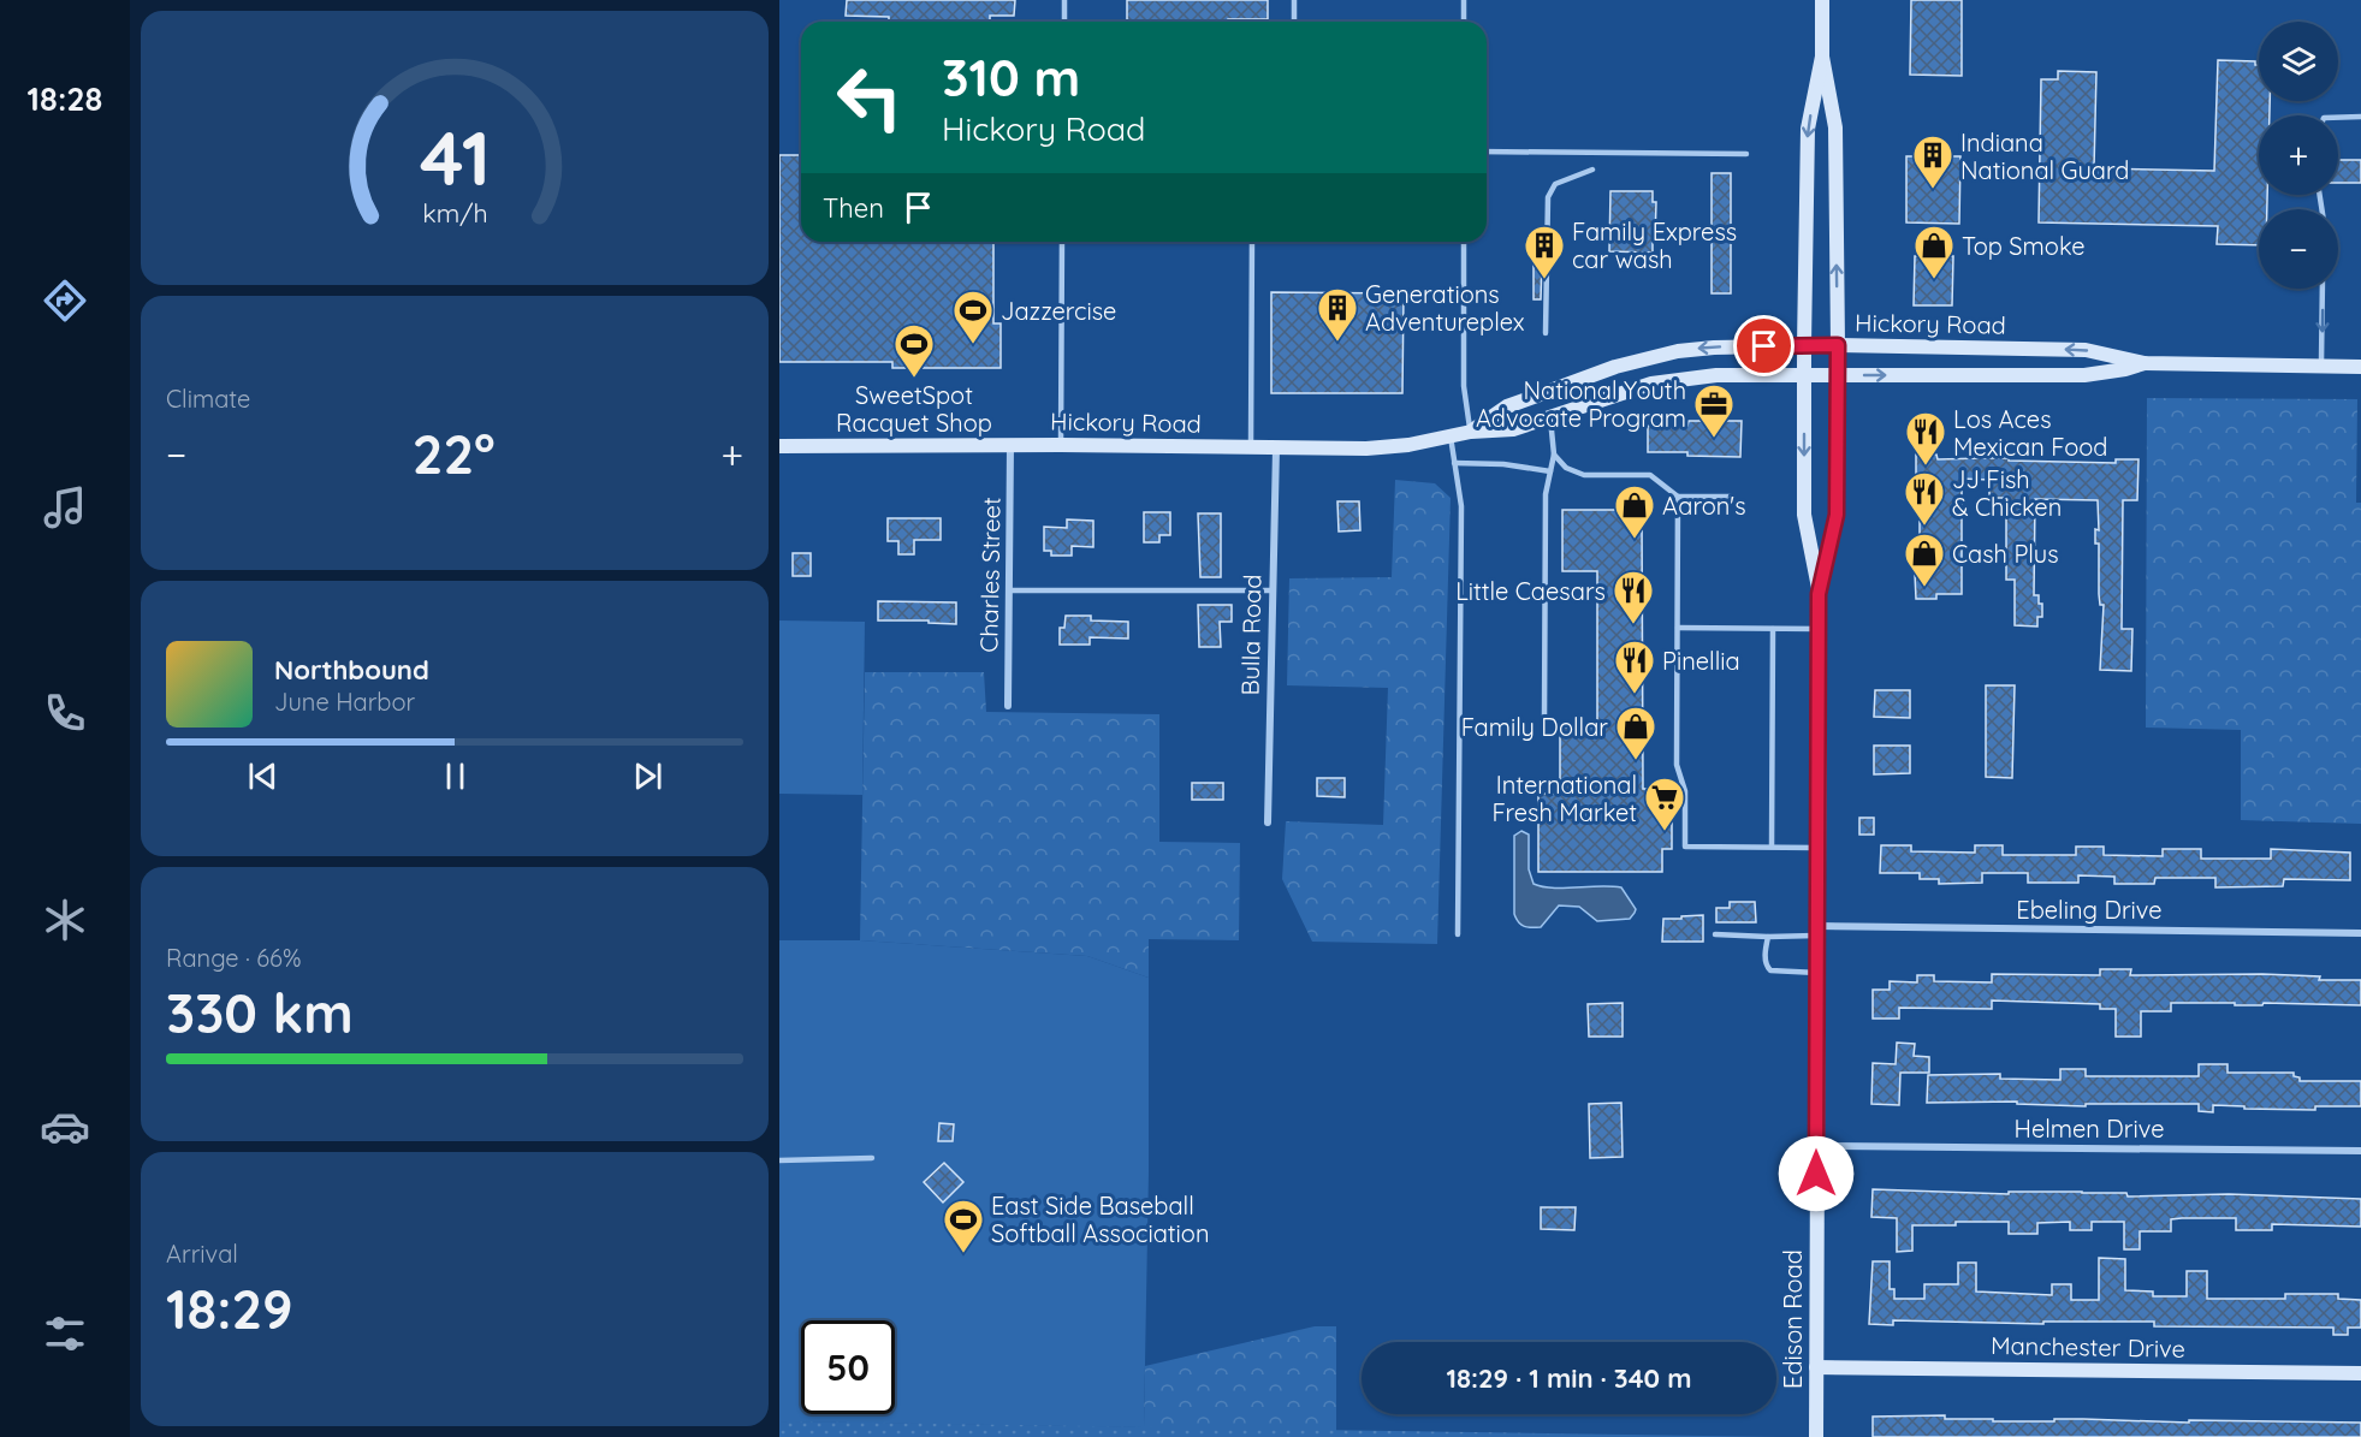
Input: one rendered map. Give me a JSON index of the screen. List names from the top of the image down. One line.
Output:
{"streets":{"street":["Hickory Road","Charles Street","Bulla Road","Ebeling Drive","Helmen Drive","Edison Road","Manchester Drive"]},"crossings":[["Hickory Road","Charles Street"],["Hickory Road","Bulla Road"],["Hickory Road","Edison Road"],["Ebeling Drive","Edison Road"],["Helmen Drive","Edison Road"],["Edison Road","Manchester Drive"]],"places":{"building":["Indiana National Guard","Family Express car wash","Generations Adventureplex"],"shop":["Top Smoke","Aaron's","Cash Plus","Family Dollar"],"sports":["Jazzercise","SweetSpot Racquet Shop","East Side Baseball Softball Association"],"office":["National Youth Advocate Program"],"restaurant":["Los Aces Mexican Food","JJ Fish & Chicken","Little Caesars","Pinellia"],"supermarket":["International Fresh Market"]},"page":{"tabs":"18:28","map_buttons":["+","−"],"turn":["310 m","Hickory Road"],"then":"Then","tile":["Climate",["Range · 66%","330 km"],["Arrival","18:29"]],"heat":["−","22°","+"],"song":["Northbound","June Harbor"],"limit":"50","trip":"18:29 · 1 min · 340 m","gauge":["41","km/h"]}}
